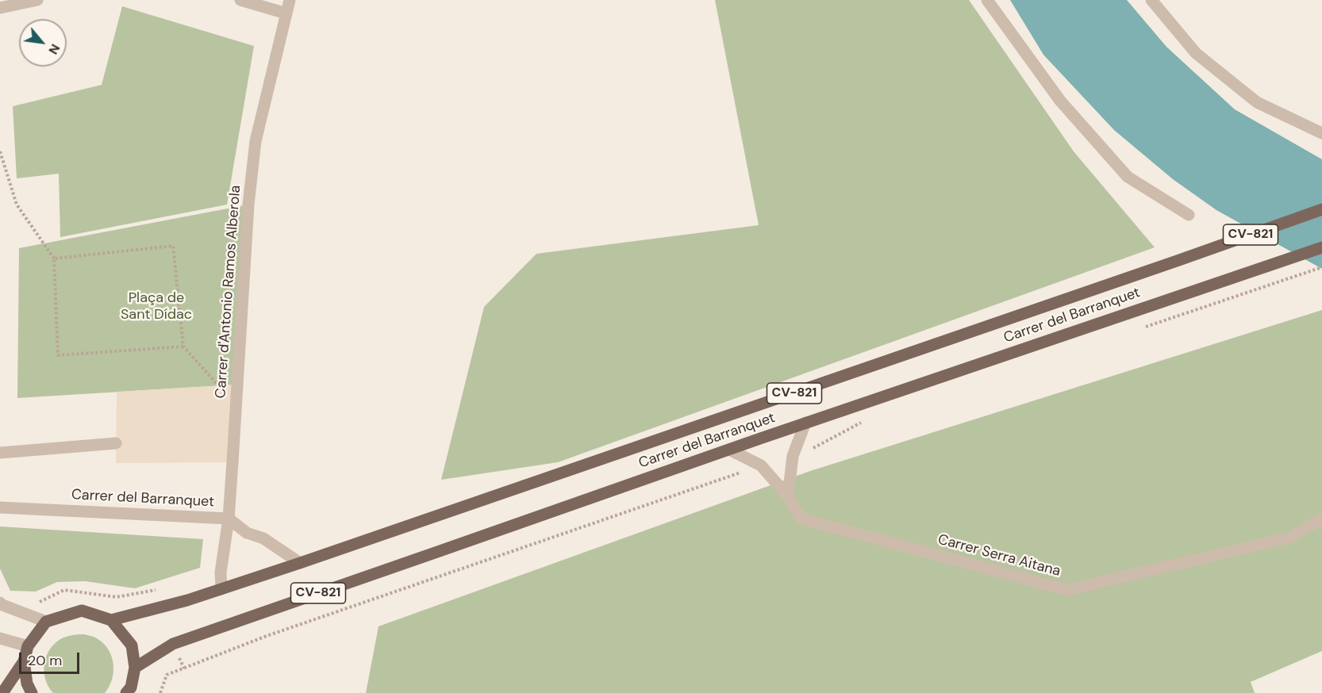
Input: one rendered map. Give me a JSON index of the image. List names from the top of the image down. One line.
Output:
{"streets":{"main road":["CV-821","Carrer del Barranquet"],"street":["Carrer d'Antonio Ramos Alberola","Carrer Serra Aitana"]},"crossings":[["Carrer d'Antonio Ramos Alberola","Carrer del Barranquet"],["Carrer del Barranquet","Carrer Serra Aitana"]],"parks":["Plaça de Sant Dídac"],"scale_bar":"20 m","north":"bottom right"}
